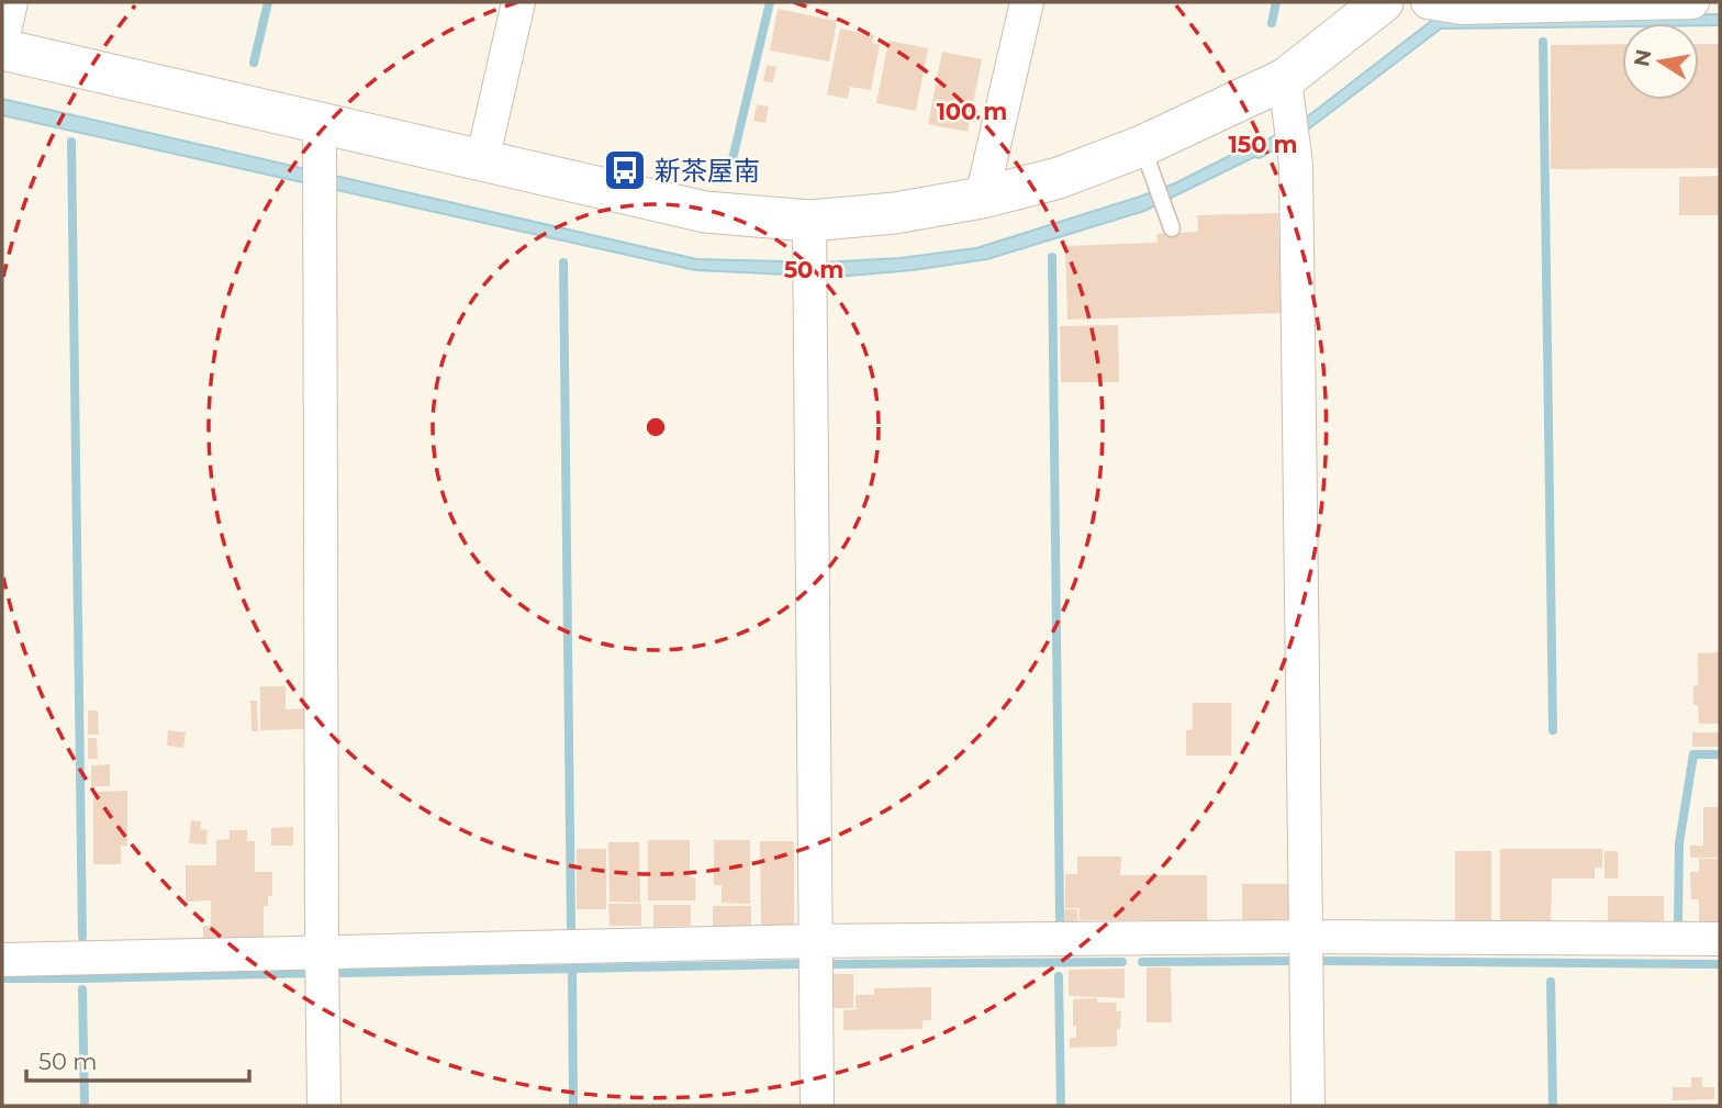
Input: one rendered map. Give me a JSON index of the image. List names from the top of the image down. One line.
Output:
{"places":{"bus stop":["新茶屋南"]},"scale_bar":"50 m","north":"left","rings":["100 m","150 m","50 m"]}
